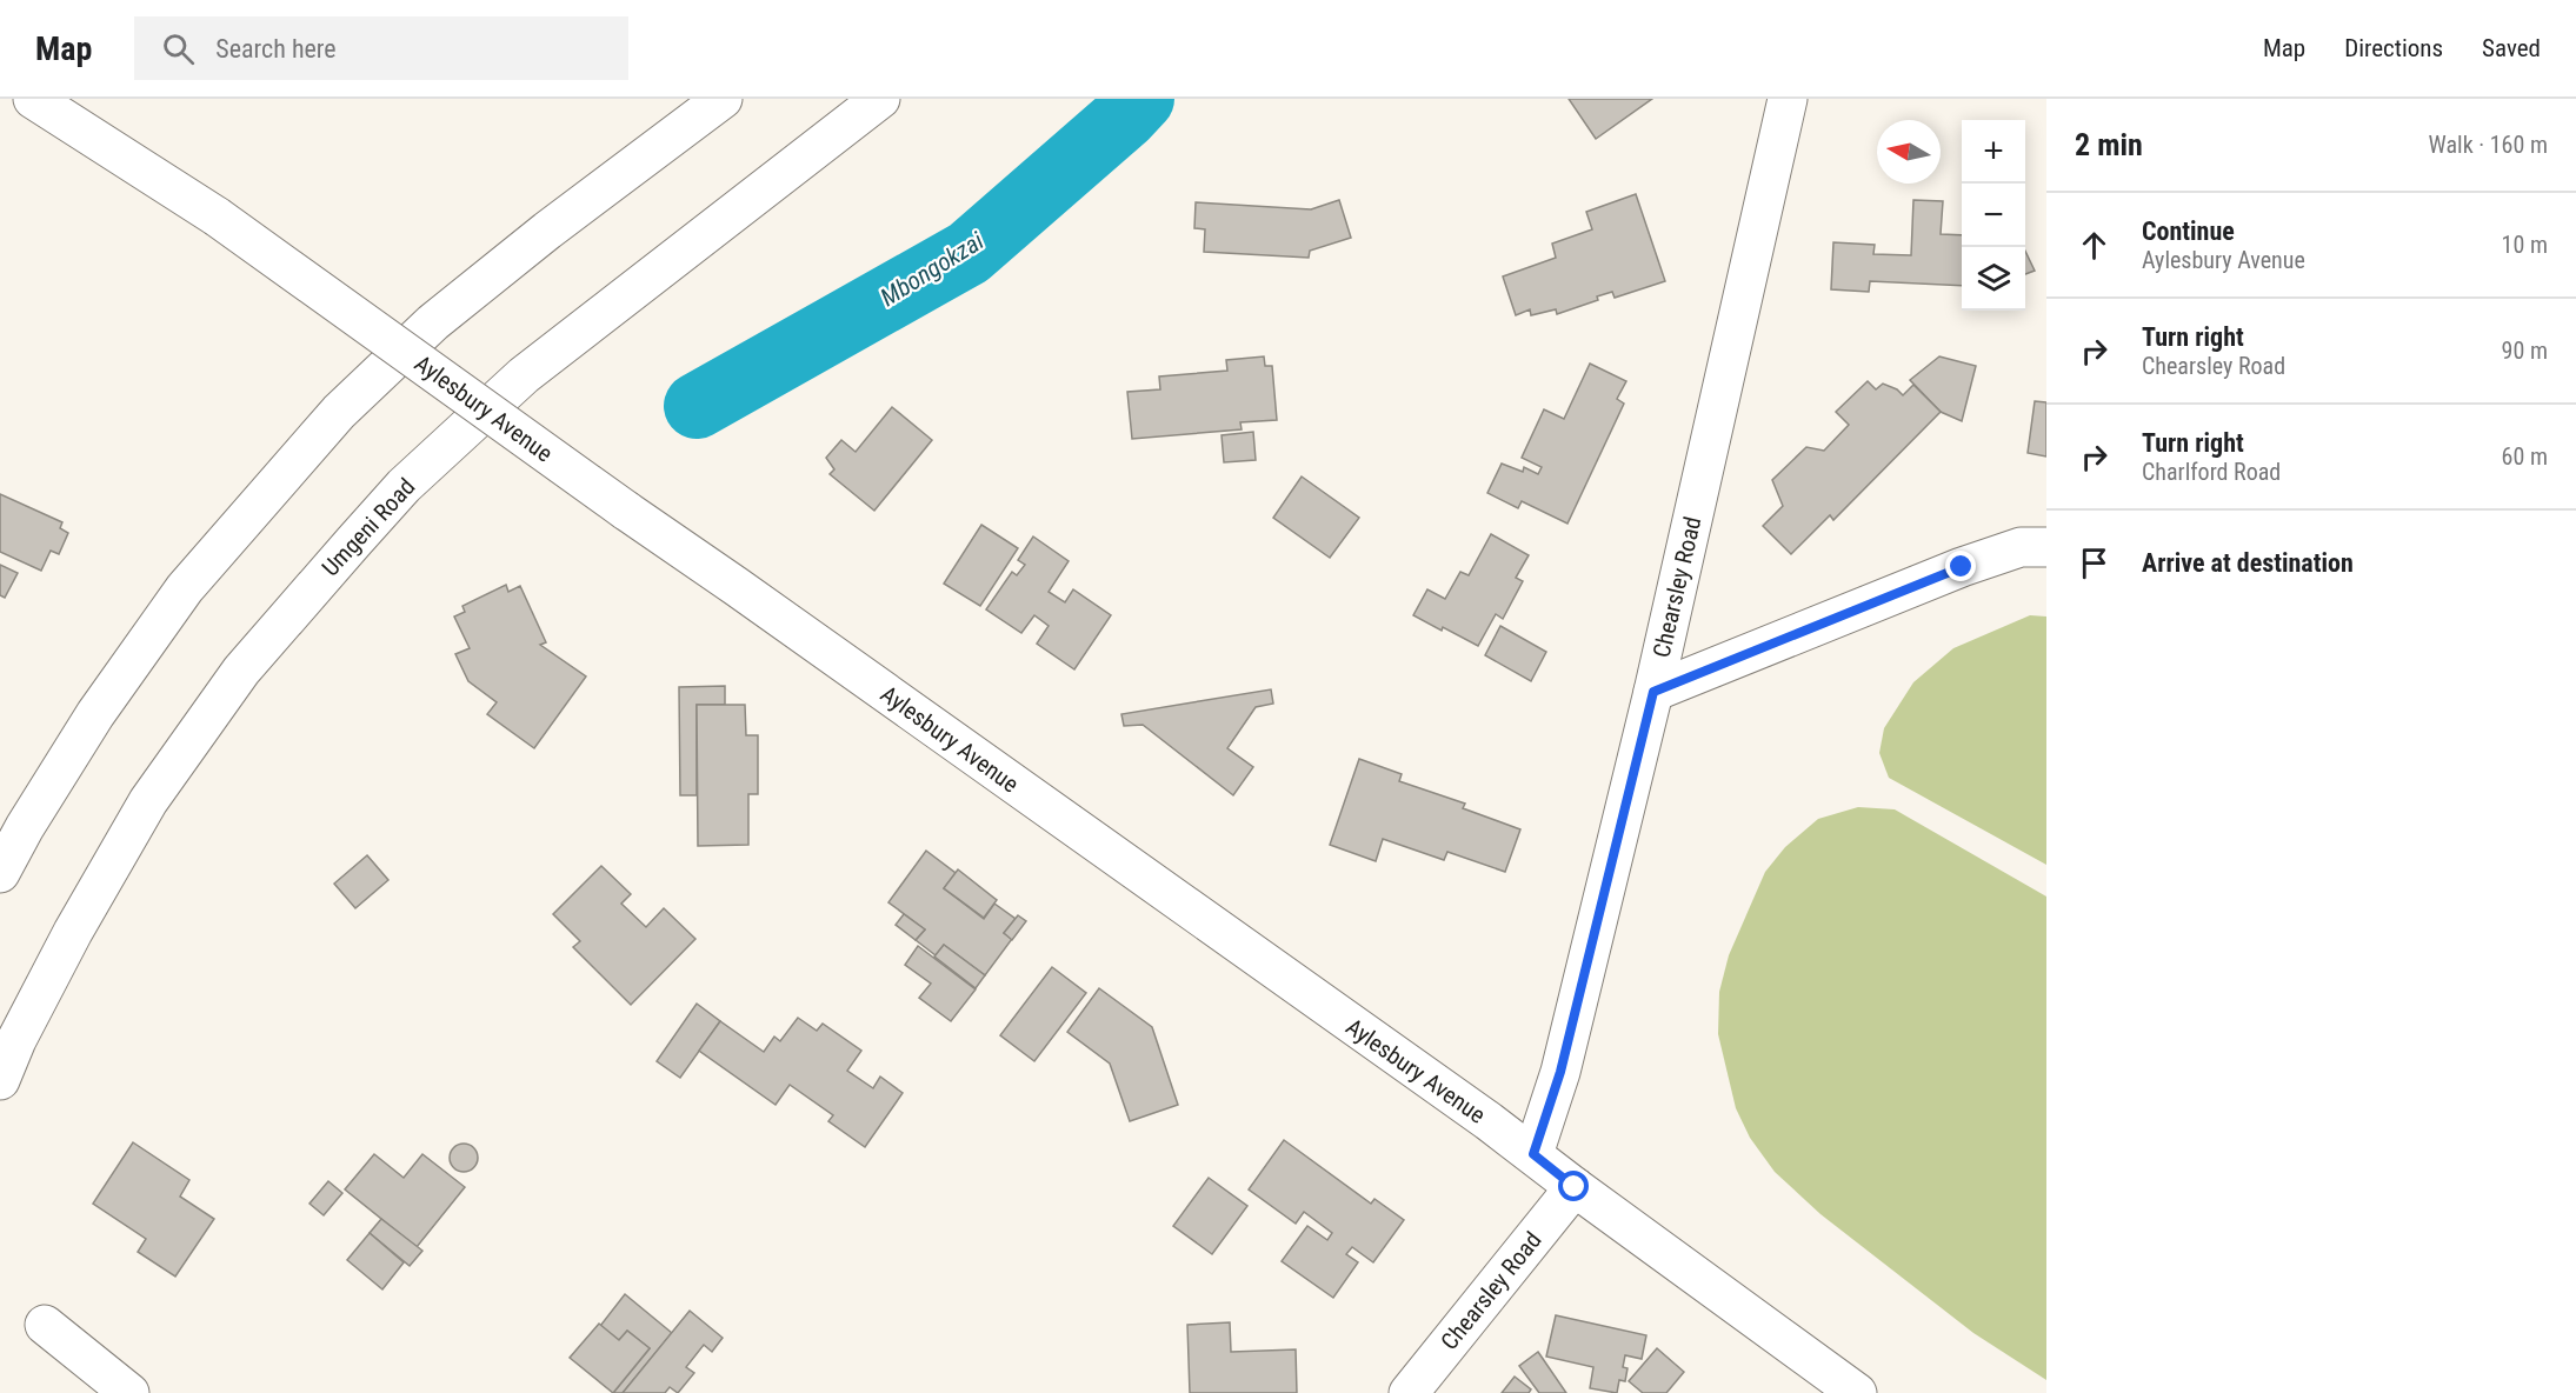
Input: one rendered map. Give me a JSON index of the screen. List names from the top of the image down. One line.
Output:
{"streets":{"main road":["Aylesbury Avenue","Umgeni Road","Chearsley Road"]},"crossings":[["Aylesbury Avenue","Chearsley Road"]],"water":["Mbongokzai"],"north":"left","page":{"header":"Map","search":"Search here","nav":["Map","Directions","Saved"],"heading":["2 min","Walk · 160 m"],"map_buttons":["+","−"],"list":[["Continue","Aylesbury Avenue","10 m"],["Turn right","Chearsley Road","90 m"],["Turn right","Charlford Road","60 m"],"Arrive at destination"]}}
